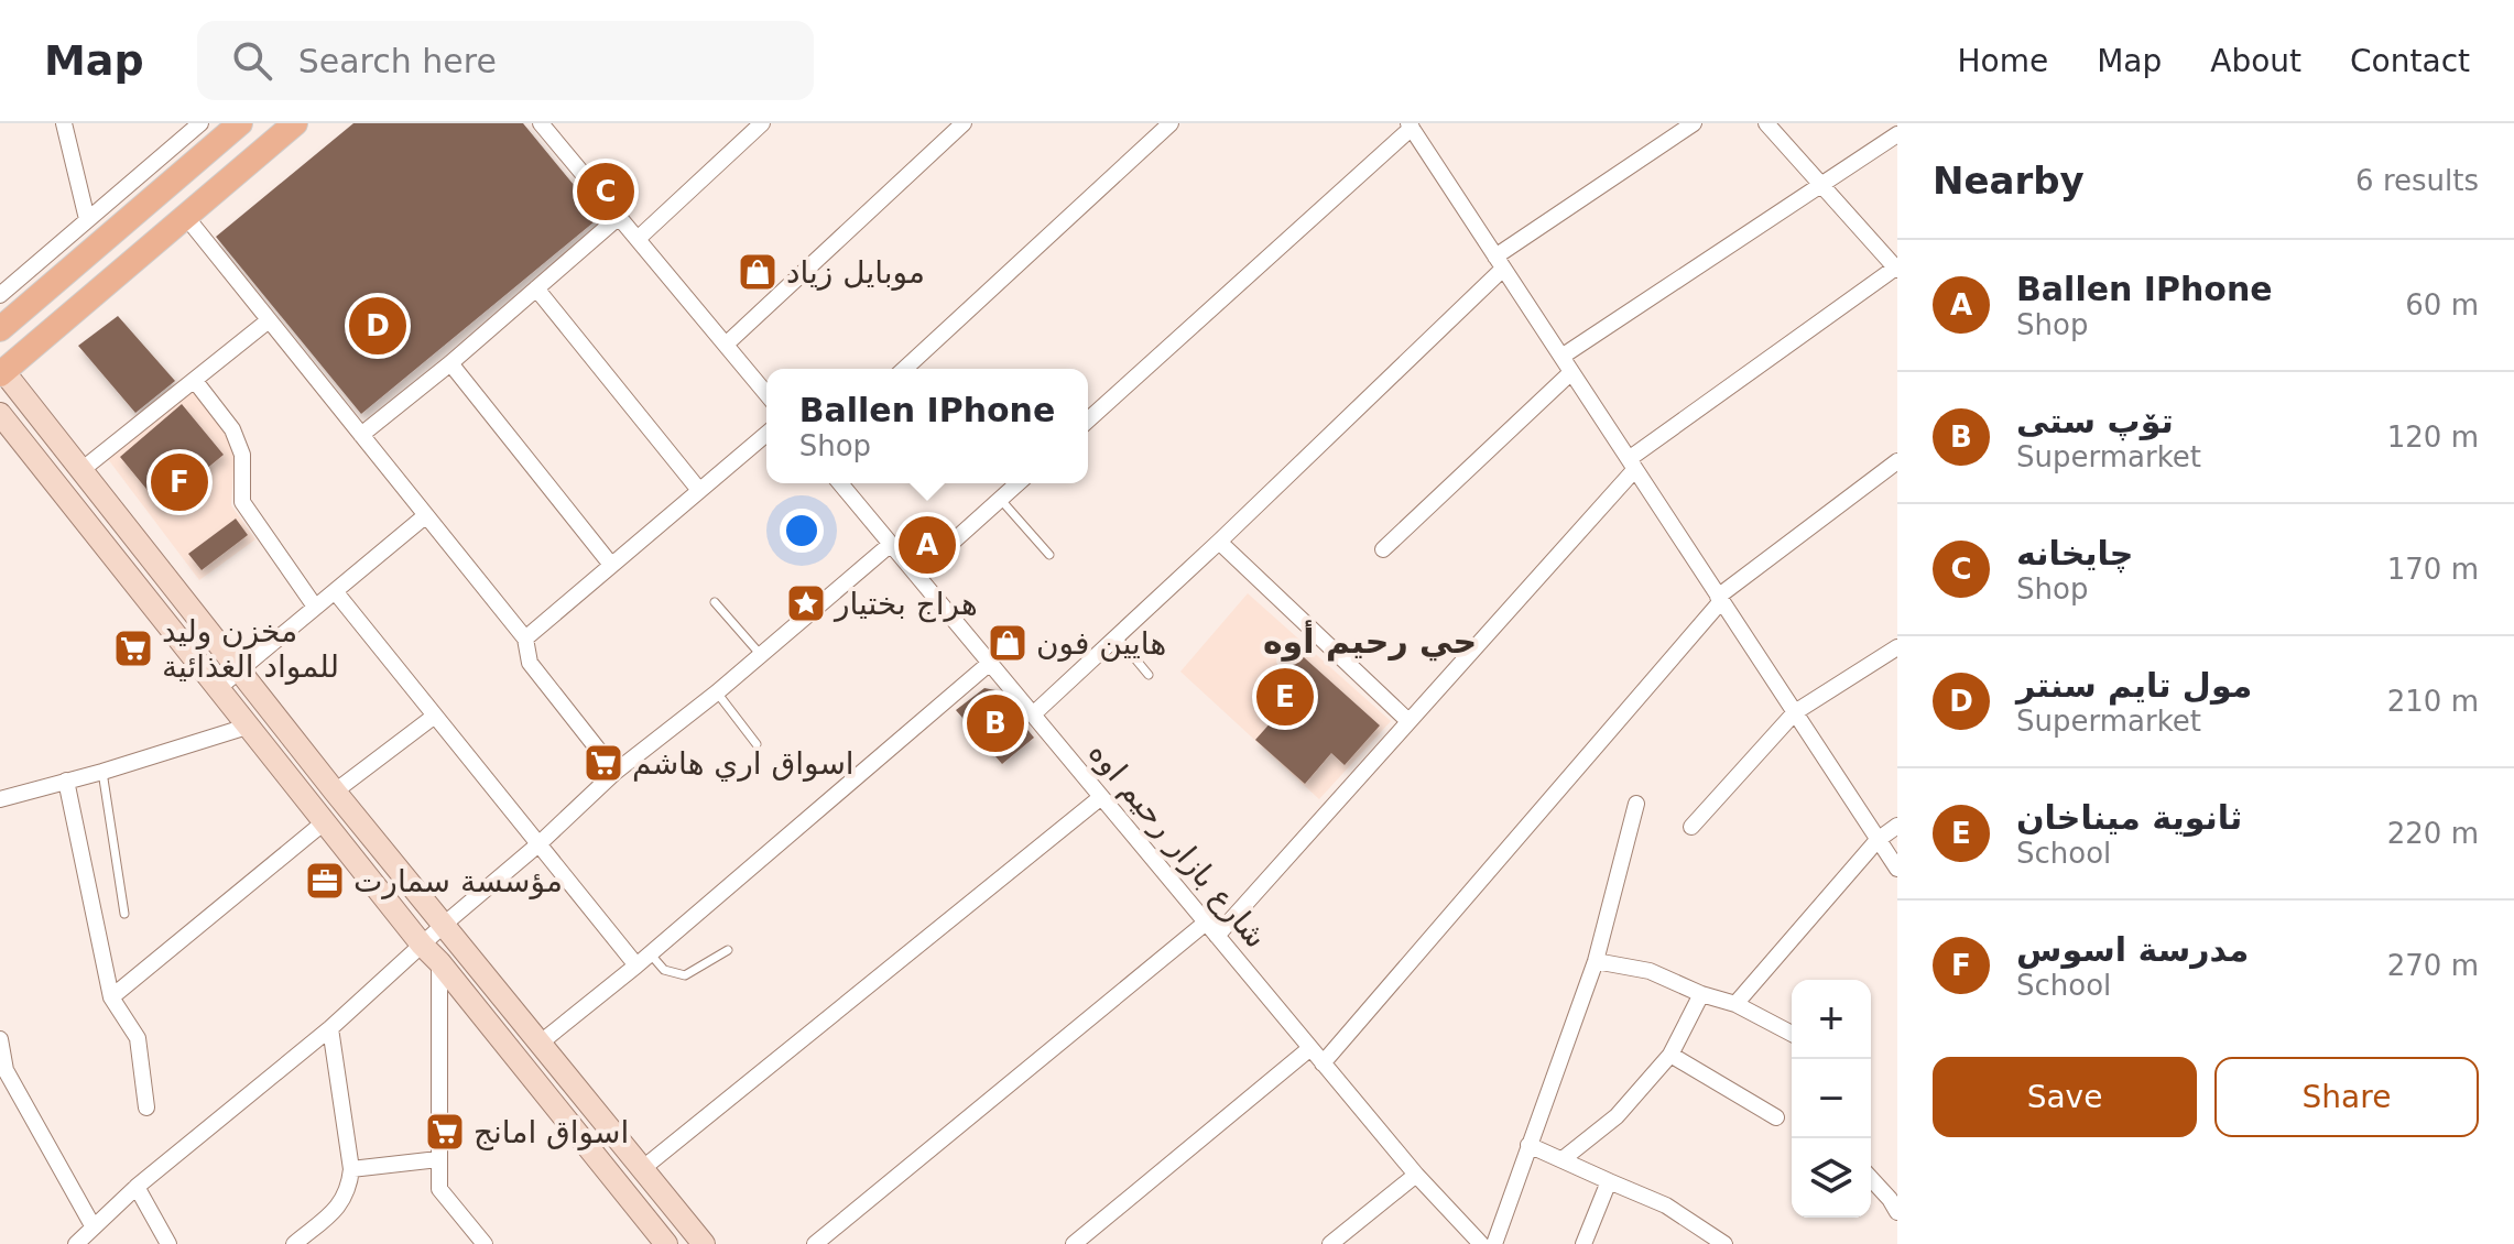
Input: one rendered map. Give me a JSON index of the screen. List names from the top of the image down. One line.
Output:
{"streets":{"street":["شارع بازار رحيم اوه"]},"districts":["حي رحيم أوه"],"places":{"shop":["موبايل زياد","هايين فون"],"place":["هراج بختيار"],"supermarket":["مخزن وليد للمواد الغذائية","اسواق اري هاشم","اسواق امانج"],"office":["مؤسسة سمارت"]},"page":{"header":"Map","search":"Search here","nav":["Home","Map","About","Contact"],"heading":["Nearby","6 results"],"pins":["C","D","F","A","E","B"],"list":[{"mark":"A","name":"Ballen IPhone","note":"Shop","value":"60 m"},{"mark":"B","name":"تۆپ ستی","note":"Supermarket","value":"120 m"},{"mark":"C","name":"چایخانە","note":"Shop","value":"170 m"},{"mark":"D","name":"مول تايم سنتر","note":"Supermarket","value":"210 m"},{"mark":"E","name":"ثانوية ميناخان","note":"School","value":"220 m"},{"mark":"F","name":"مدرسة اسوس","note":"School","value":"270 m"}],"popup":["Ballen IPhone","Shop"],"map_buttons":["+","−"],"buttons":["Save","Share"]}}
